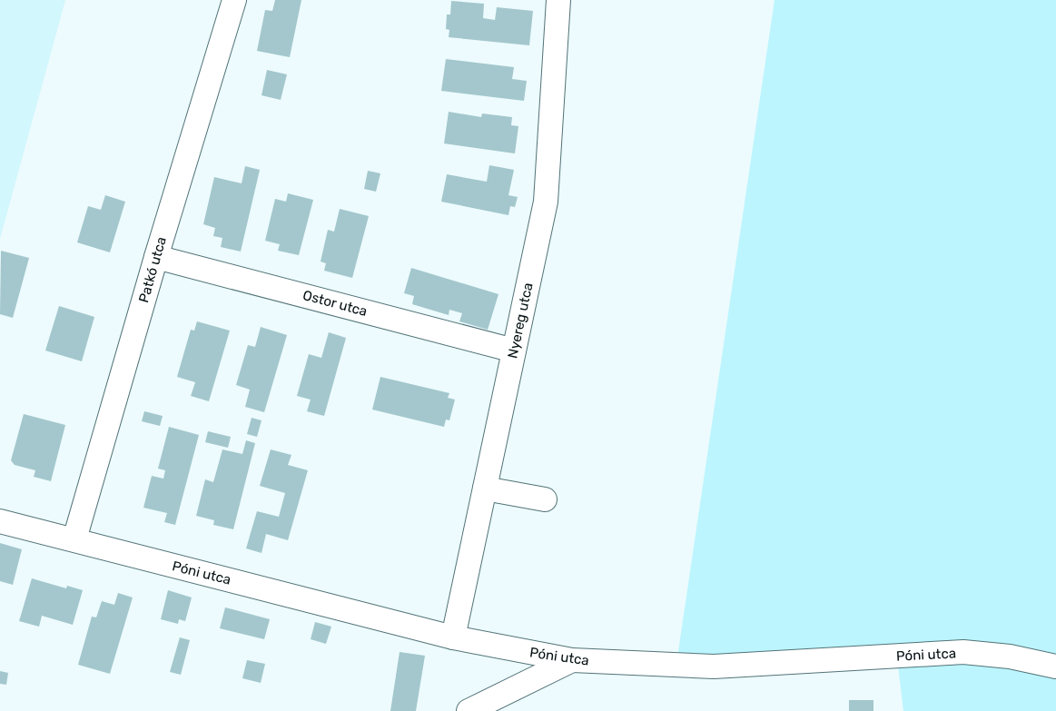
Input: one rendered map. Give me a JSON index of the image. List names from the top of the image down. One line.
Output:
{"streets":{"street":["Patkó utca","Ostor utca","Nyereg utca","Póni utca"]},"crossings":[["Patkó utca","Ostor utca"],["Patkó utca","Póni utca"],["Ostor utca","Nyereg utca"],["Nyereg utca","Póni utca"]]}
